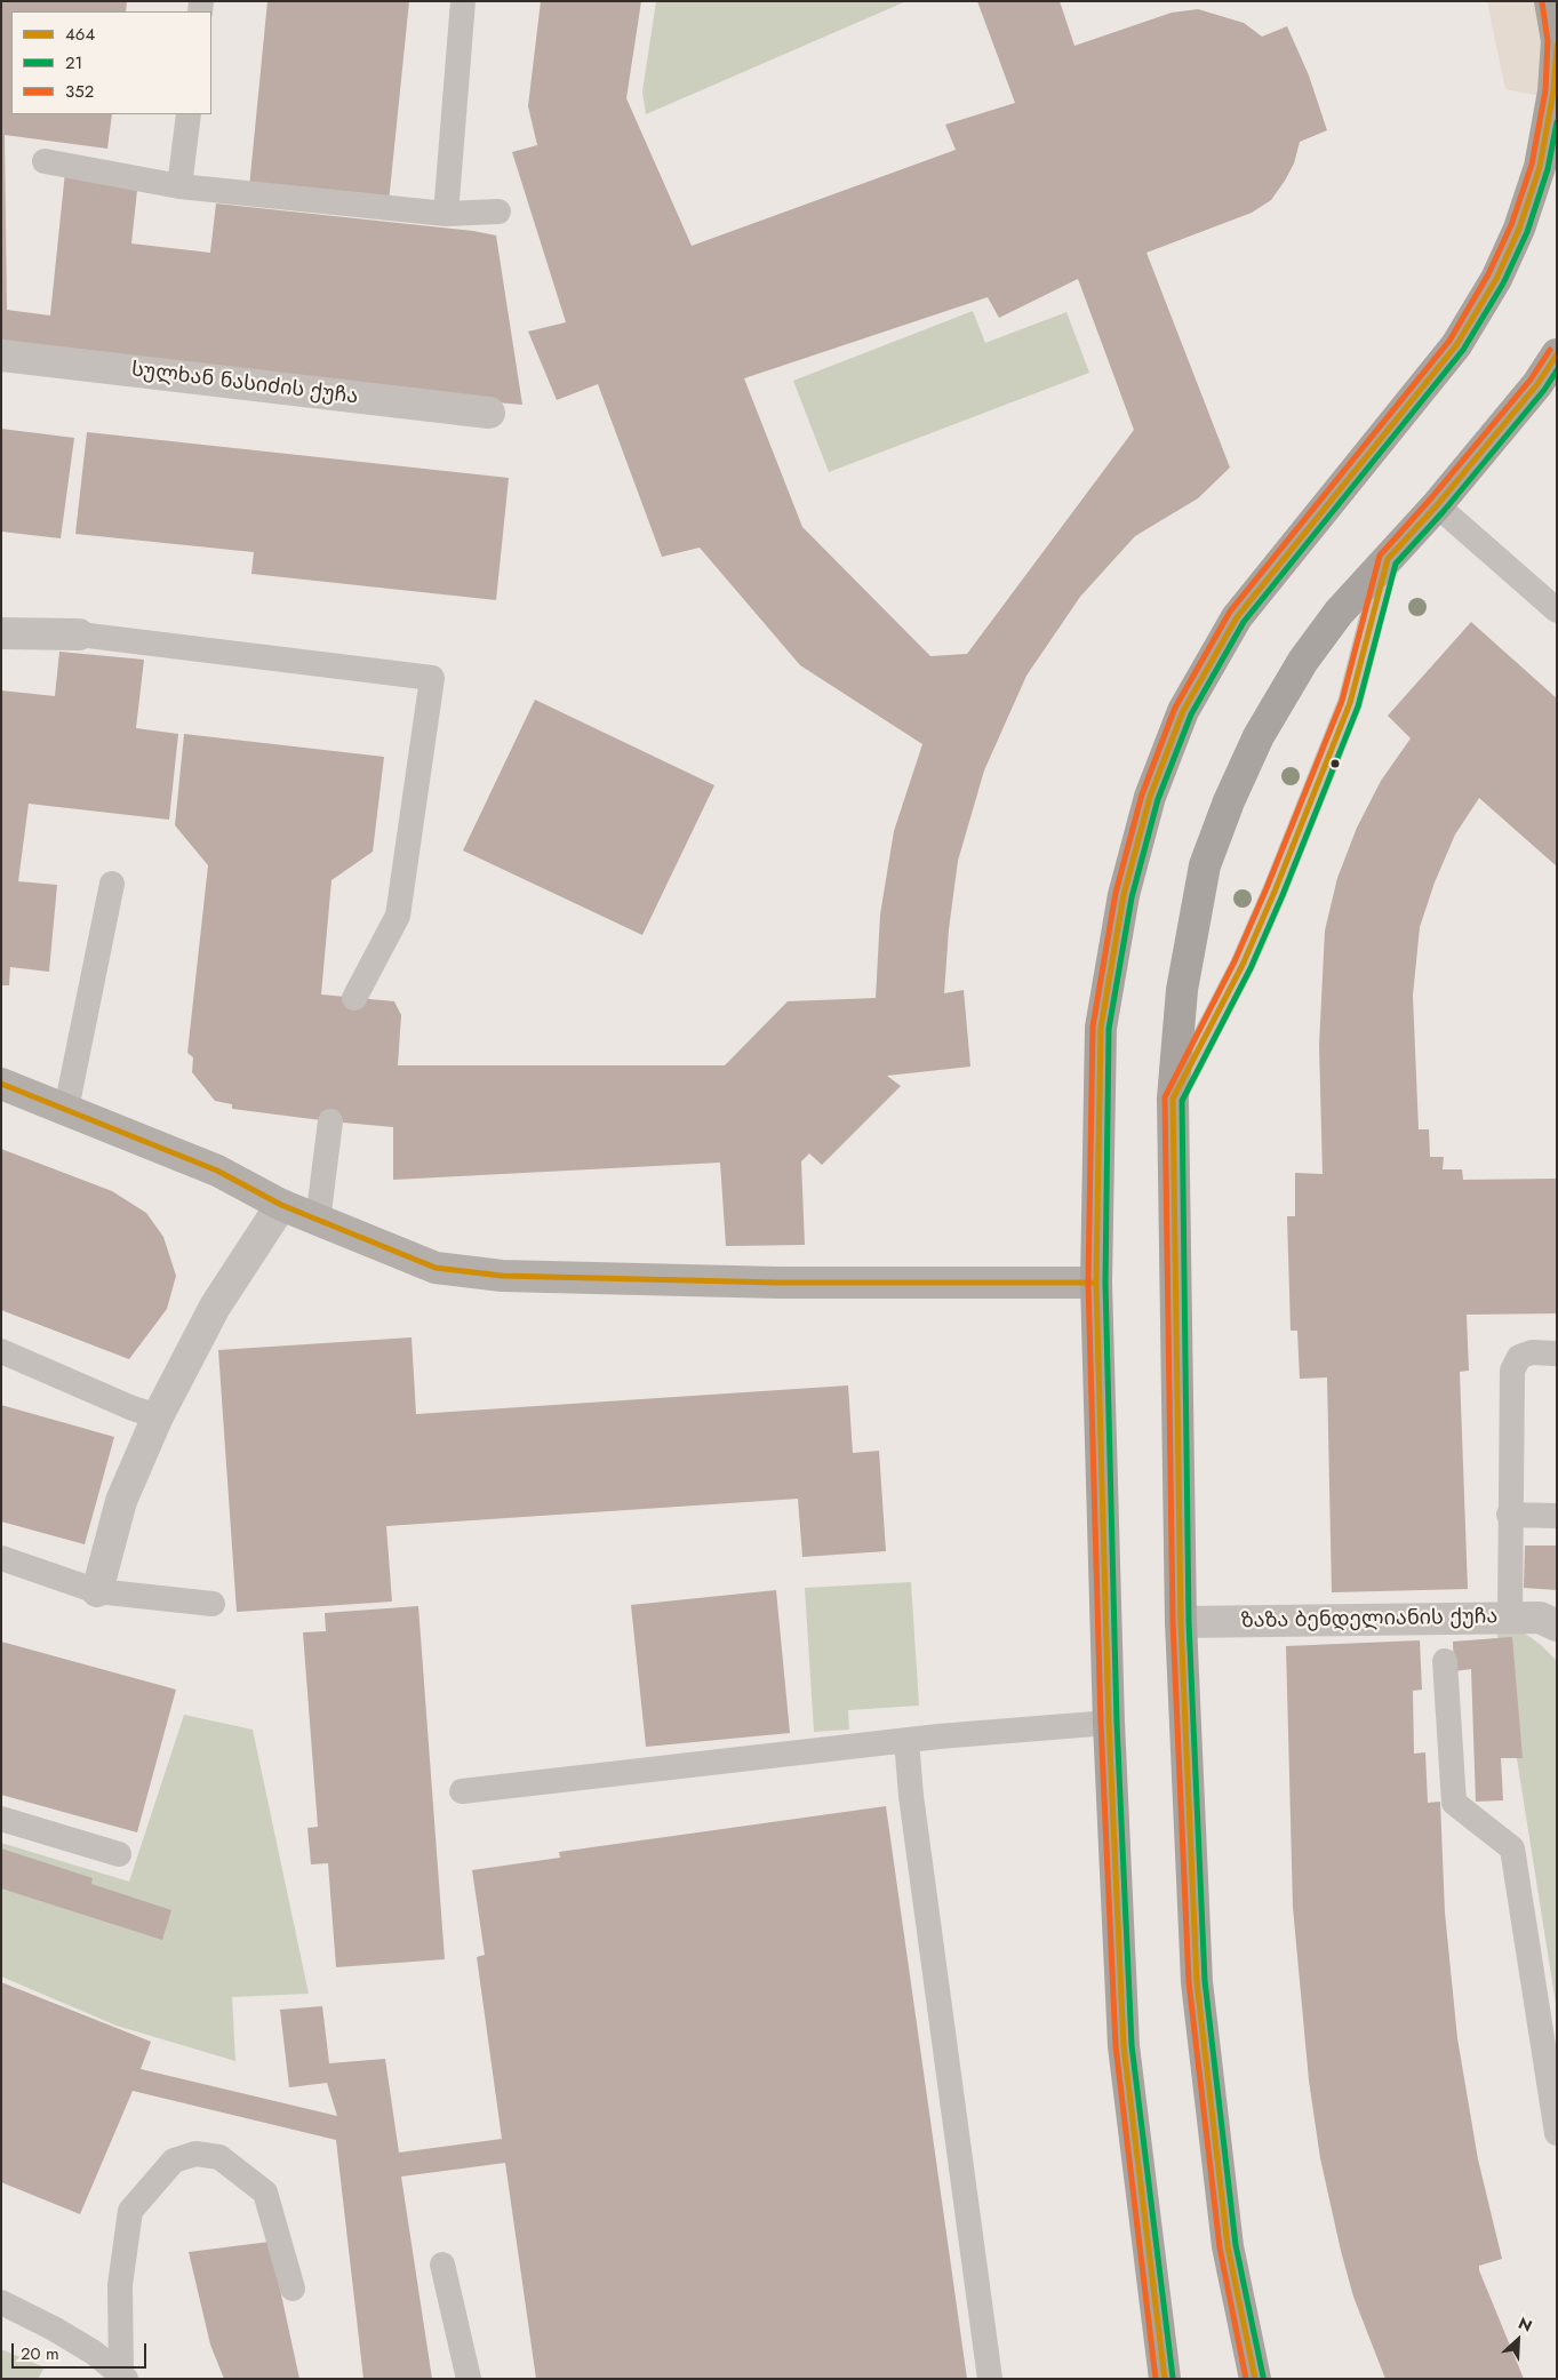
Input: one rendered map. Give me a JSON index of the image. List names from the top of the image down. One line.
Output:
{"streets":{"street":["სულხან ნასიძის ქუჩა","ზაზა ბენდელიანის ქუჩა"]},"lines":["transit line 352","transit line 464","transit line 21"],"legend":["464","21","352"],"scale_bar":"20 m","north":"top right"}
